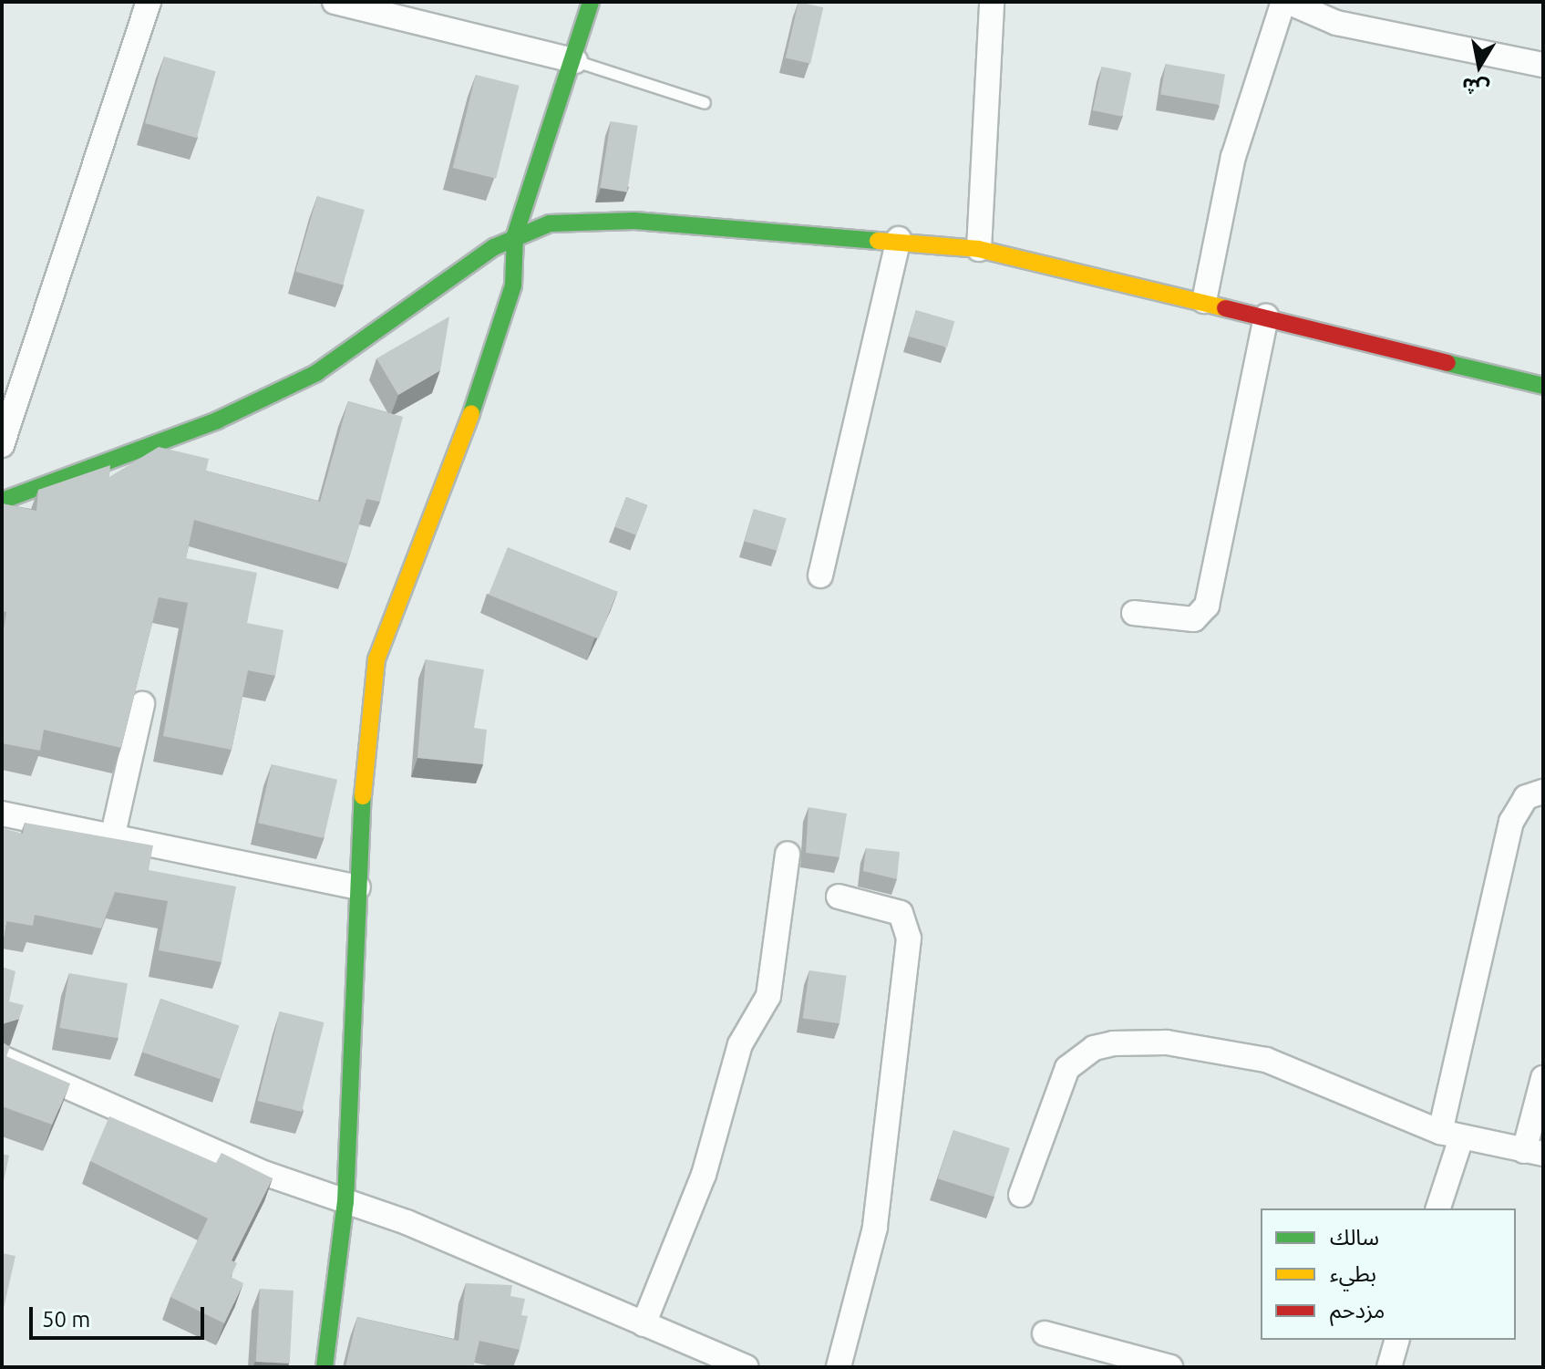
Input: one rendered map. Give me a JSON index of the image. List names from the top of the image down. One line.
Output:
{"legend":["سالك","بطيء","مزدحم"],"scale_bar":"50 m","north":"bottom"}
